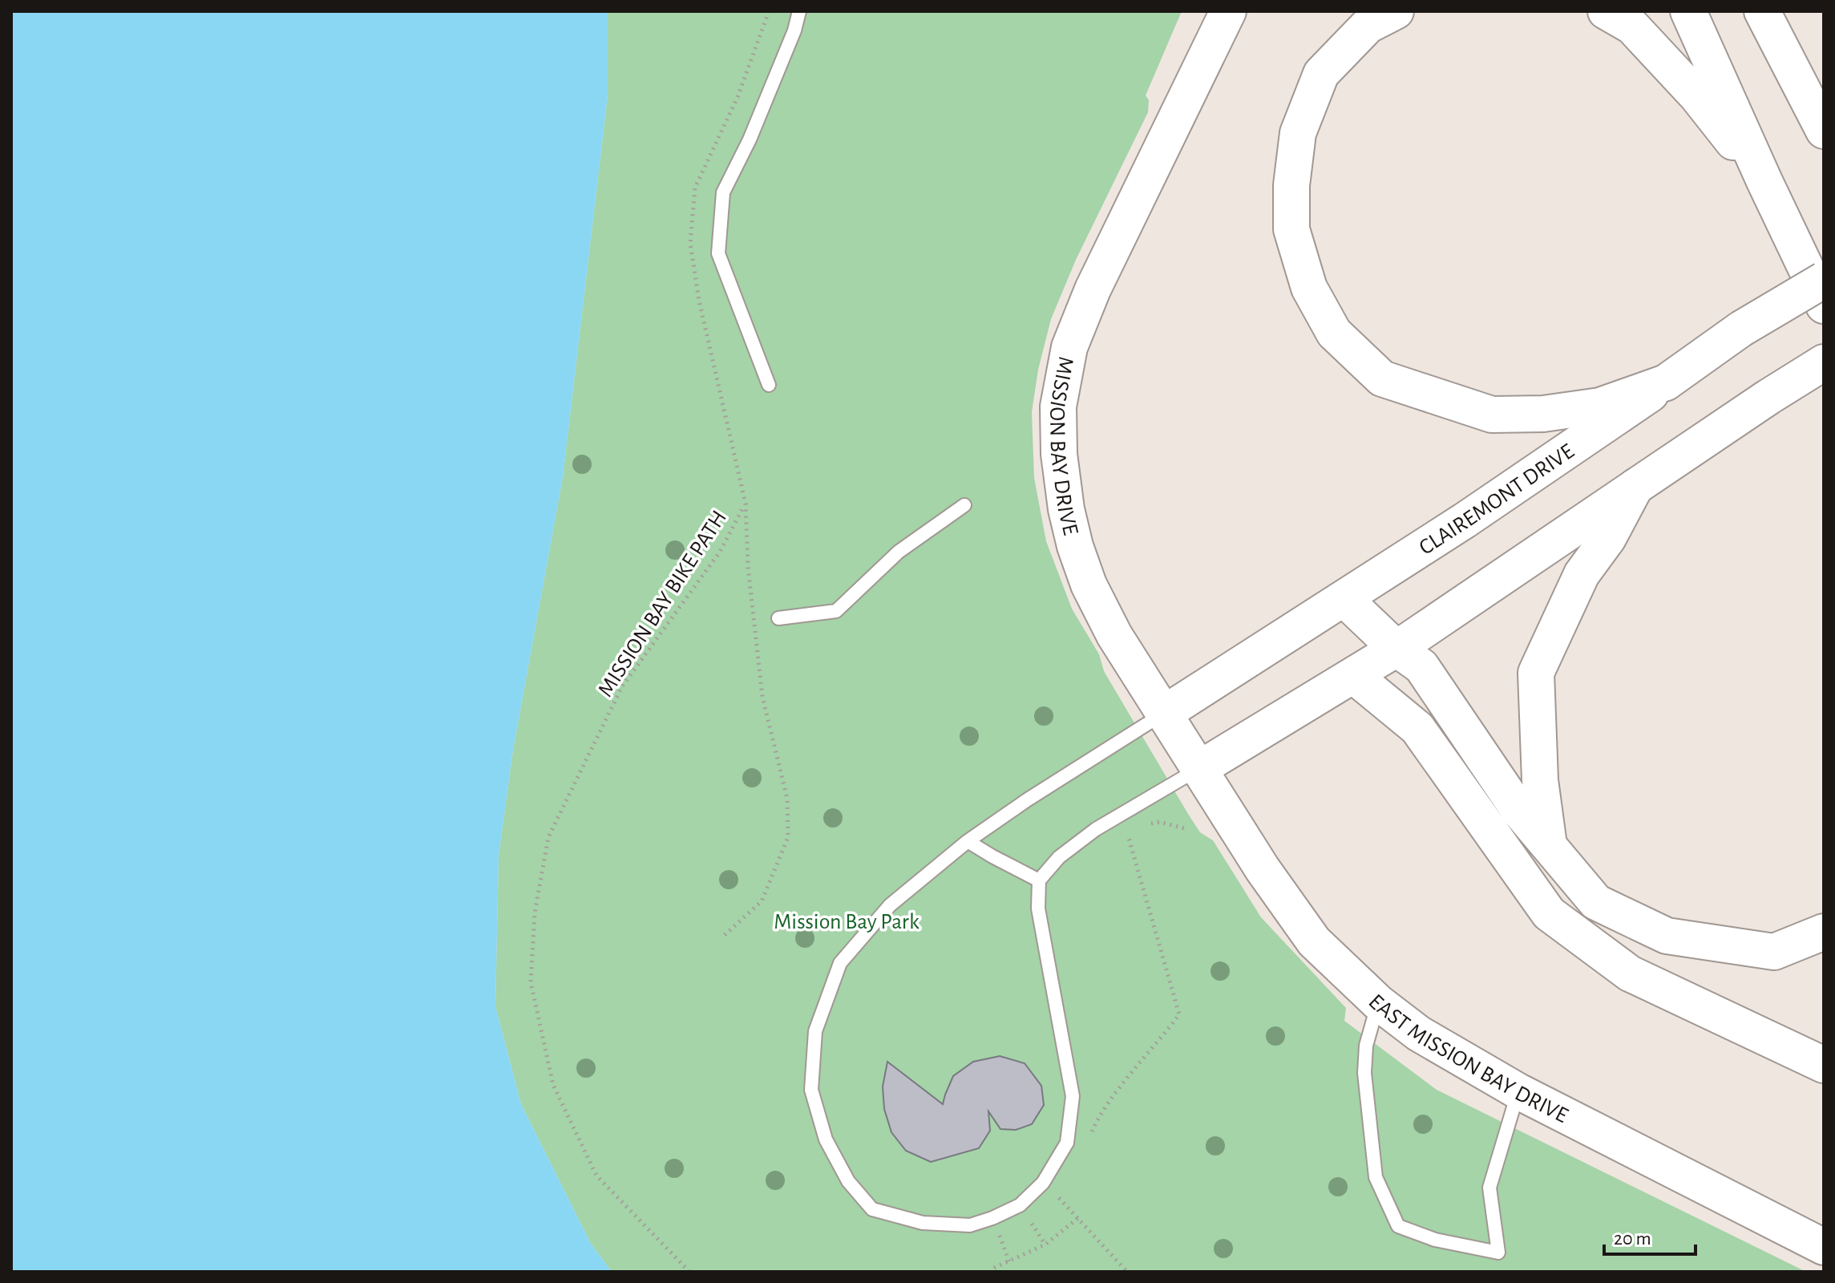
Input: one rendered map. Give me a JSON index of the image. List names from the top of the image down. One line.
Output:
{"streets":{"main road":["MISSION BAY DRIVE","CLAIREMONT DRIVE","EAST MISSION BAY DRIVE"],"path":["MISSION BAY BIKE PATH"]},"crossings":[["MISSION BAY DRIVE","CLAIREMONT DRIVE"],["MISSION BAY DRIVE","EAST MISSION BAY DRIVE"]],"parks":["Mission Bay Park"],"scale_bar":"20 m"}
